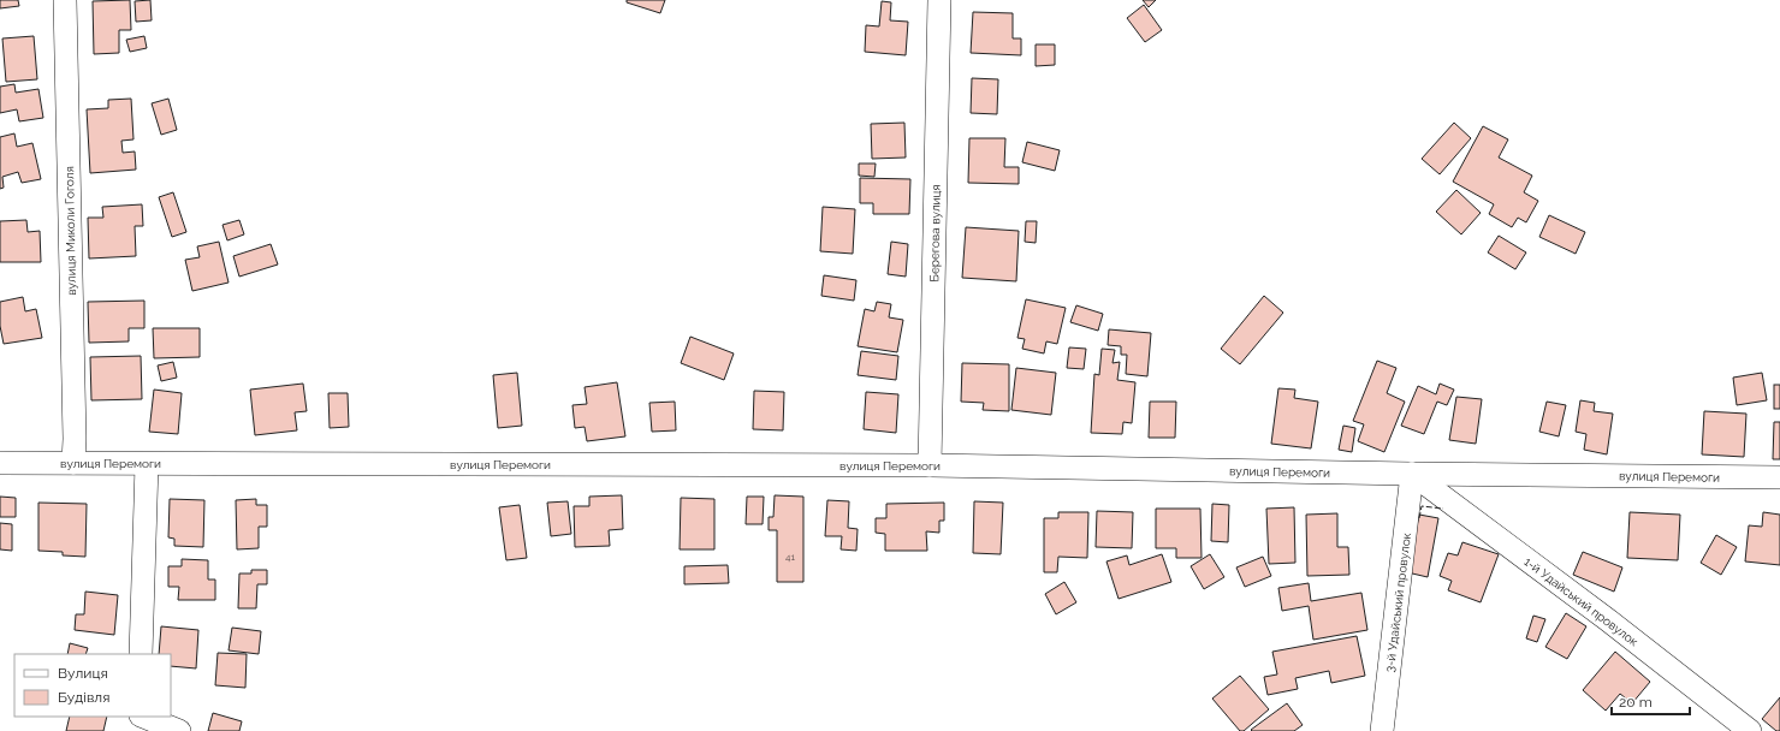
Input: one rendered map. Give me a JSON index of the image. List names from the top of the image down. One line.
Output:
{"streets":{"street":["вулиця Миколи Гоголя","Берегова вулиця","вулиця Перемоги","1-й Удайський провулок","3-й Удайський провулок"]},"crossings":[["вулиця Миколи Гоголя","вулиця Перемоги"],["Берегова вулиця","вулиця Перемоги"],["вулиця Перемоги","1-й Удайський провулок"],["вулиця Перемоги","3-й Удайський провулок"],["1-й Удайський провулок","3-й Удайський провулок"]],"house_numbers":["41"],"legend":["Вулиця","Будівля"],"scale_bar":"20 m"}
